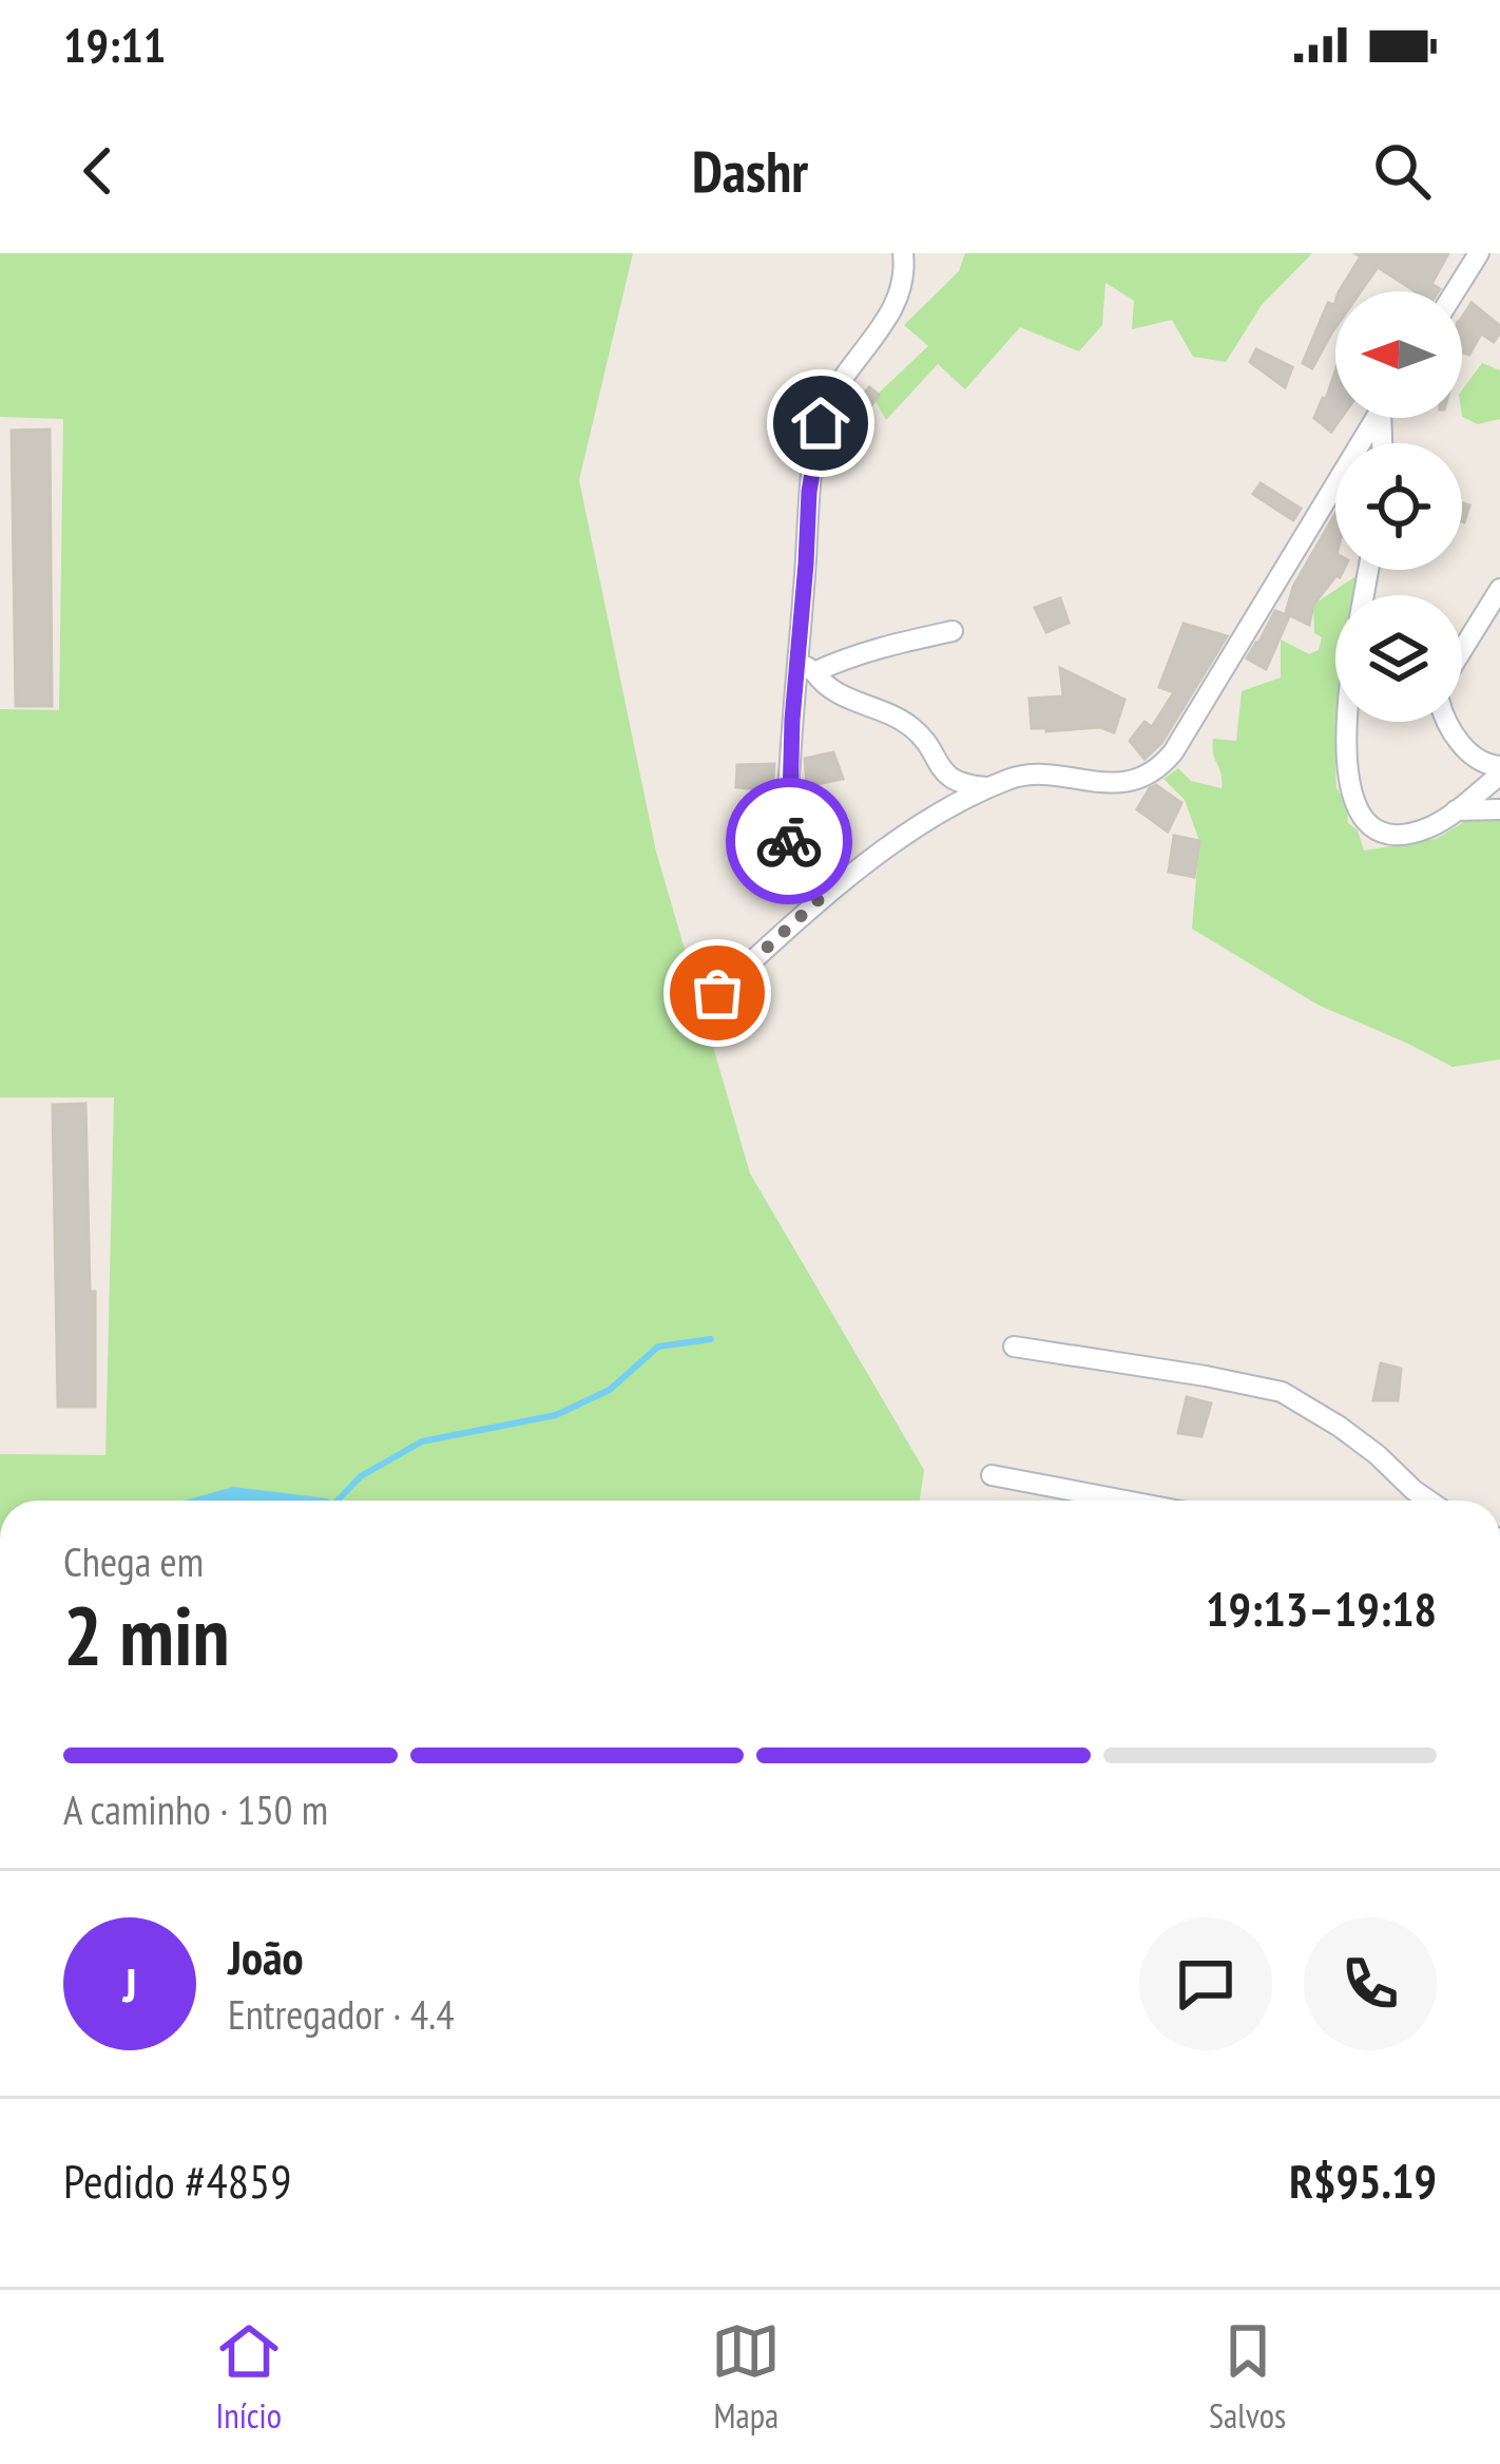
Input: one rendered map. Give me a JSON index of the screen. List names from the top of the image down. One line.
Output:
{"north":"left","page":{"status":"19:11","header":"Dashr","heading":["2 min","Chega em","19:13–19:18"],"panel":["João","Entregador · 4.4","Pedido #4859","R$95.19"],"bar":"A caminho · 150 m","round":"J","tabs":["Início","Mapa","Salvos"]}}
